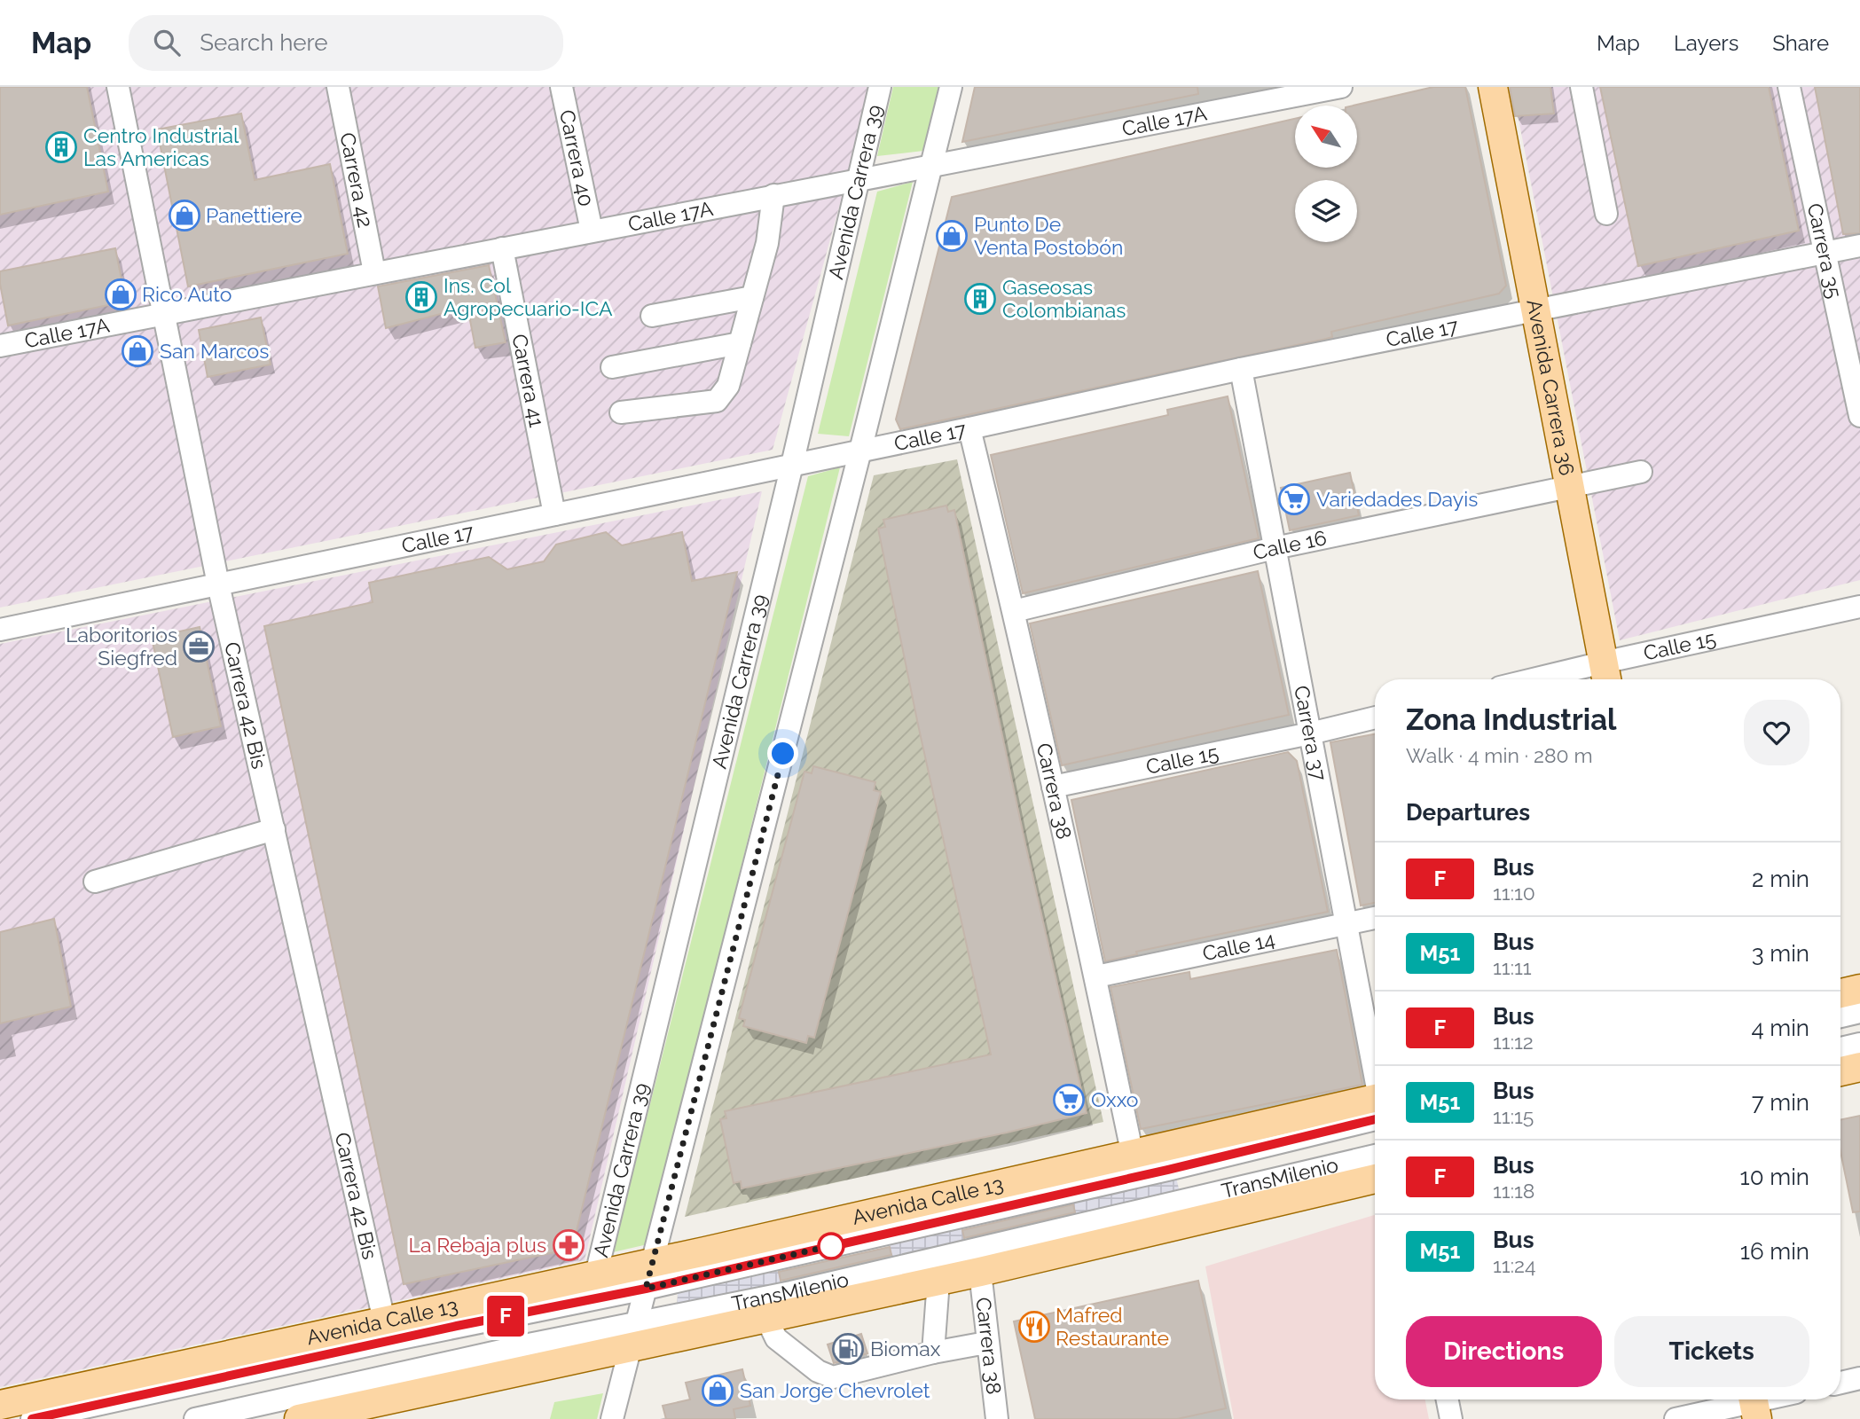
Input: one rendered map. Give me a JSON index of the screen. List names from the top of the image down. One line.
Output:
{"streets":{"main road":["Avenida Carrera 36","Avenida Calle 13"],"street":["Calle 17A","Carrera 40","Carrera 42","Avenida Carrera 39","Carrera 35","Calle 17","Carrera 41","Calle 16","Calle 15","Carrera 42 Bis","Carrera 37","Carrera 38","Calle 14","TransMilenio"]},"crossings":[["Calle 17A","Carrera 40"],["Calle 17A","Carrera 42"],["Calle 17A","Avenida Carrera 39"],["Calle 17A","Carrera 41"],["Calle 17A","Carrera 42 Bis"],["Avenida Carrera 39","Calle 17"],["Avenida Carrera 39","Avenida Calle 13"],["Carrera 35","Calle 17"],["Calle 17","Carrera 41"],["Calle 17","Avenida Carrera 36"],["Calle 17","Carrera 42 Bis"],["Calle 17","Carrera 37"],["Calle 17","Carrera 38"],["Avenida Carrera 36","Calle 16"],["Avenida Carrera 36","Calle 15"],["Calle 16","Carrera 37"],["Calle 16","Carrera 38"],["Calle 15","Carrera 37"],["Calle 15","Carrera 38"],["Carrera 42 Bis","Avenida Calle 13"],["Carrera 37","Calle 14"],["Carrera 38","Calle 14"],["Carrera 38","Avenida Calle 13"],["TransMilenio","Avenida Calle 13"]],"places":{"building":["Centro Industrial Las Americas","Ins. Col Agropecuario-ICA","Gaseosas Colombianas"],"shop":["Panettiere","Punto De Venta Postobón","Rico Auto","San Marcos","San Jorge Chevrolet"],"supermarket":["Variedades Dayis","Oxxo"],"office":["Laboritorios Siegfred"],"pharmacy":["La Rebaja plus"],"restaurant":["Mafred Restaurante"],"fuel station":["Biomax"]},"lines":["bus line F"],"north":"top left","page":{"header":"Map","search":"Search here","nav":["Map","Layers","Share"],"on_map":"F","heading":[["Zona Industrial","Walk · 4 min · 280 m"],"Departures"],"list":[{"mark":"F","name":"Bus","note":"11:10","value":"2 min"},{"mark":"M51","name":"Bus","note":"11:11","value":"3 min"},{"mark":"F","name":"Bus","note":"11:12","value":"4 min"},{"mark":"M51","name":"Bus","note":"11:15","value":"7 min"},{"mark":"F","name":"Bus","note":"11:18","value":"10 min"},{"mark":"M51","name":"Bus","note":"11:24","value":"16 min"}],"buttons":["Directions","Tickets"]}}
